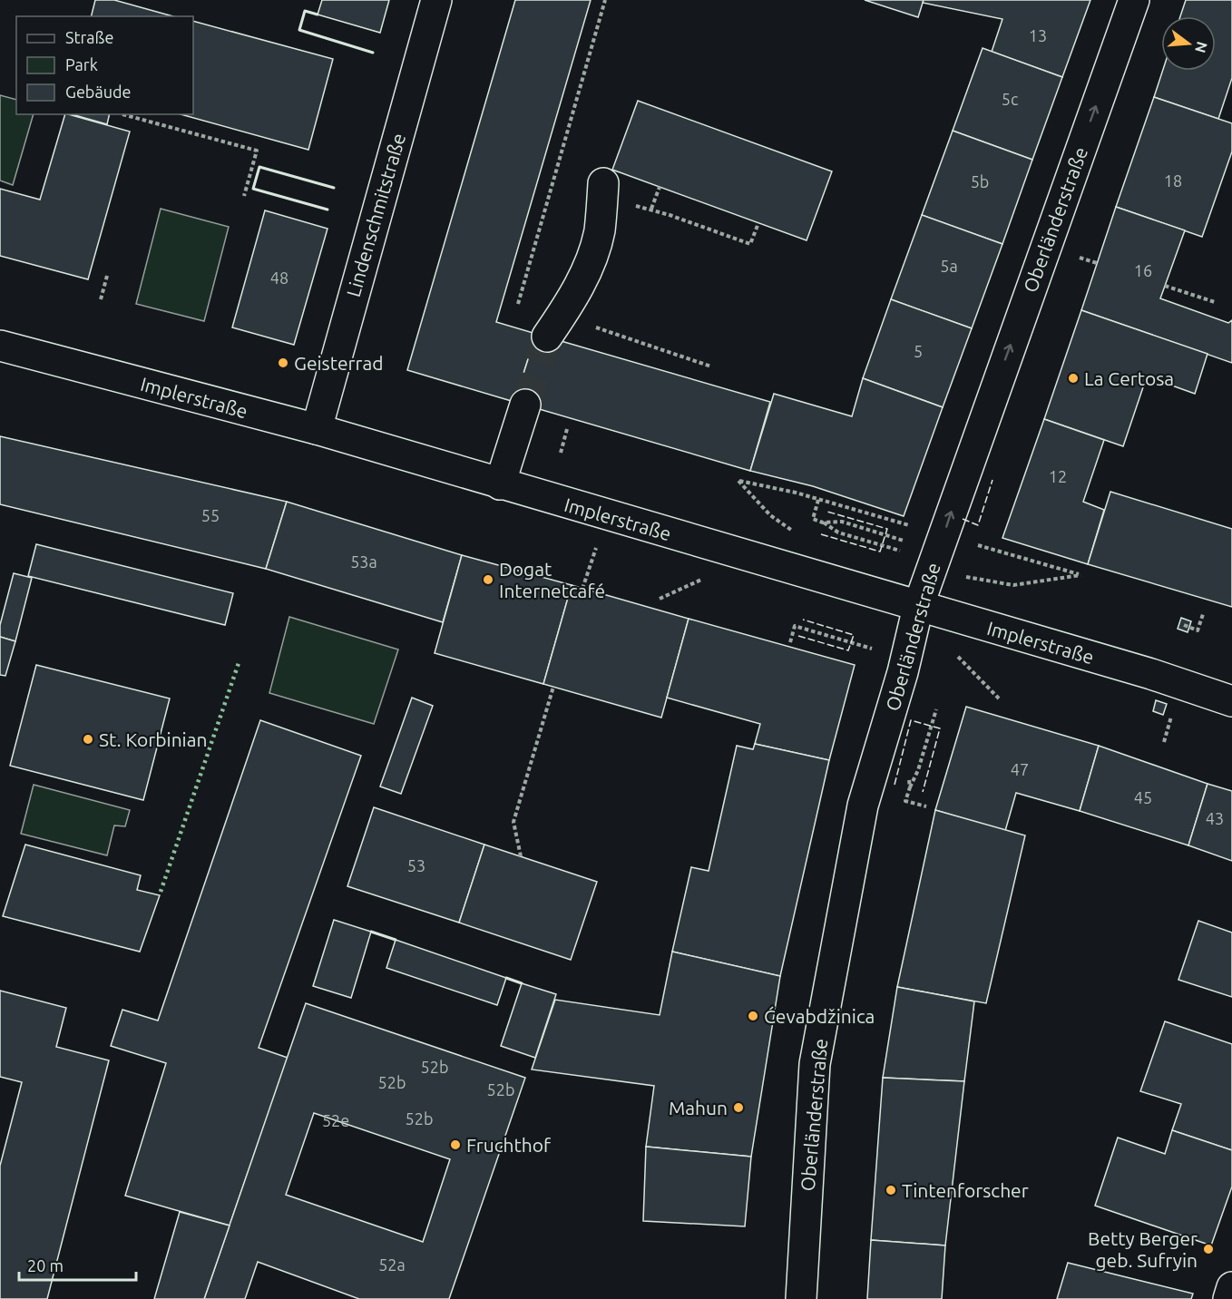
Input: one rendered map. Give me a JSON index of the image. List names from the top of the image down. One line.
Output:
{"streets":{"street":["Lindenschmitstraße","Oberländerstraße","Implerstraße"]},"crossings":[["Lindenschmitstraße","Implerstraße"],["Oberländerstraße","Implerstraße"]],"one_way":["Oberländerstraße"],"places":["Geisterrad","La Certosa","Dogat Internetcafé","St. Korbinian","Ćevabdžinica","Mahun","Fruchthof","Tintenforscher","Betty Berger geb. Sufryin"],"house_numbers":["13","5c","18","5b","5a","16","48","5","12","55","53a","47","45","43","53","52b","52b","52b","52b","52e","52a"],"legend":["Straße","Park","Gebäude"],"scale_bar":"20 m","north":"right"}
